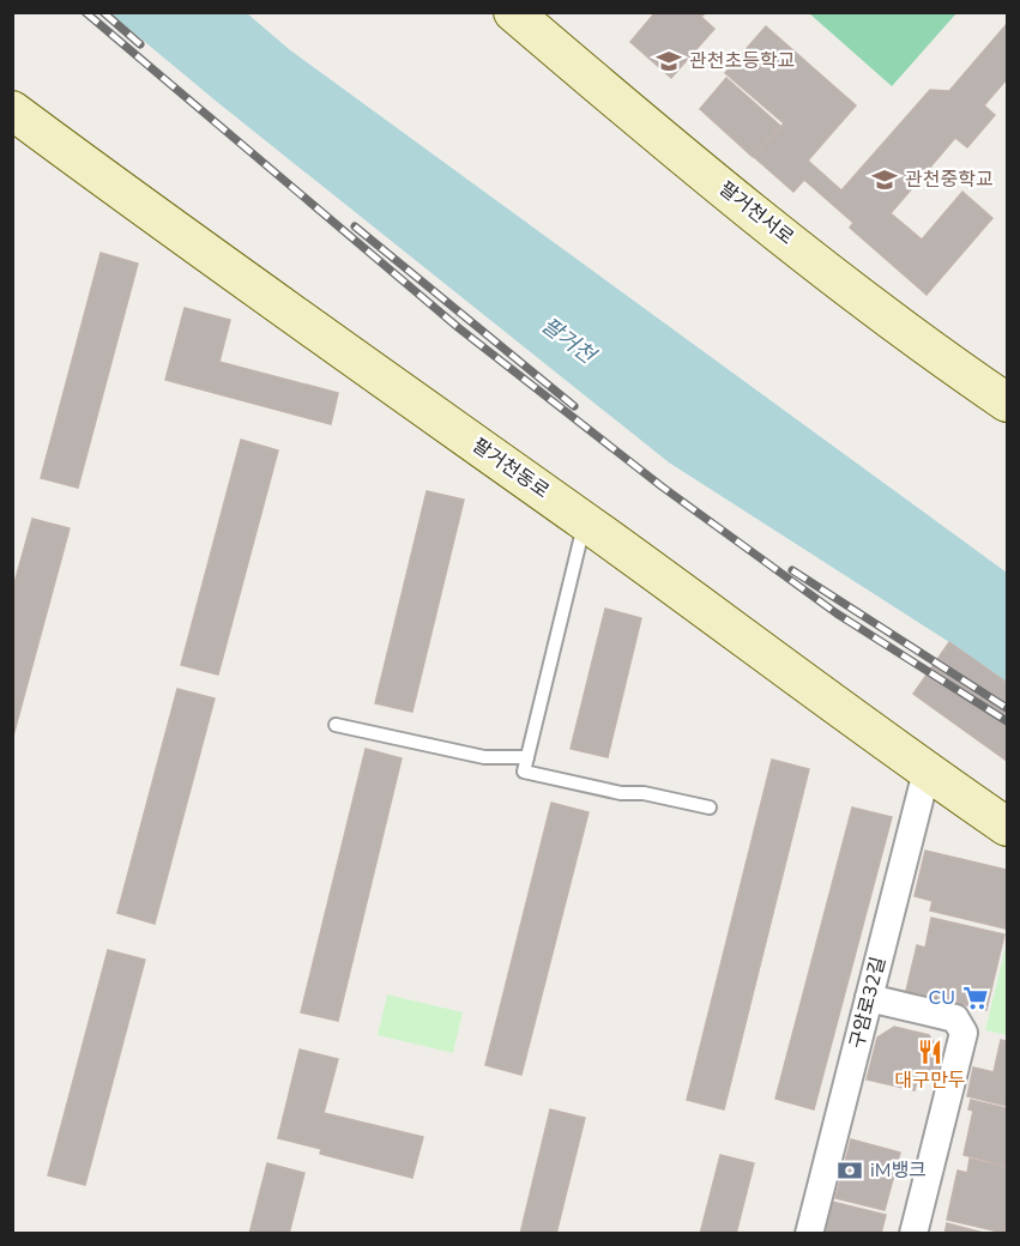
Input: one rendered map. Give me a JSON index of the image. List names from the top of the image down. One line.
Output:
{"streets":{"main road":["팔거천서로","팔거천동로"],"street":["구암로32길"]},"crossings":[["팔거천동로","구암로32길"]],"water":["팔거천"],"places":{"school or university":["관천초등학교","관천중학교"],"supermarket":["CU"],"restaurant":["대구만두"],"bank":["iM뱅크"]}}
